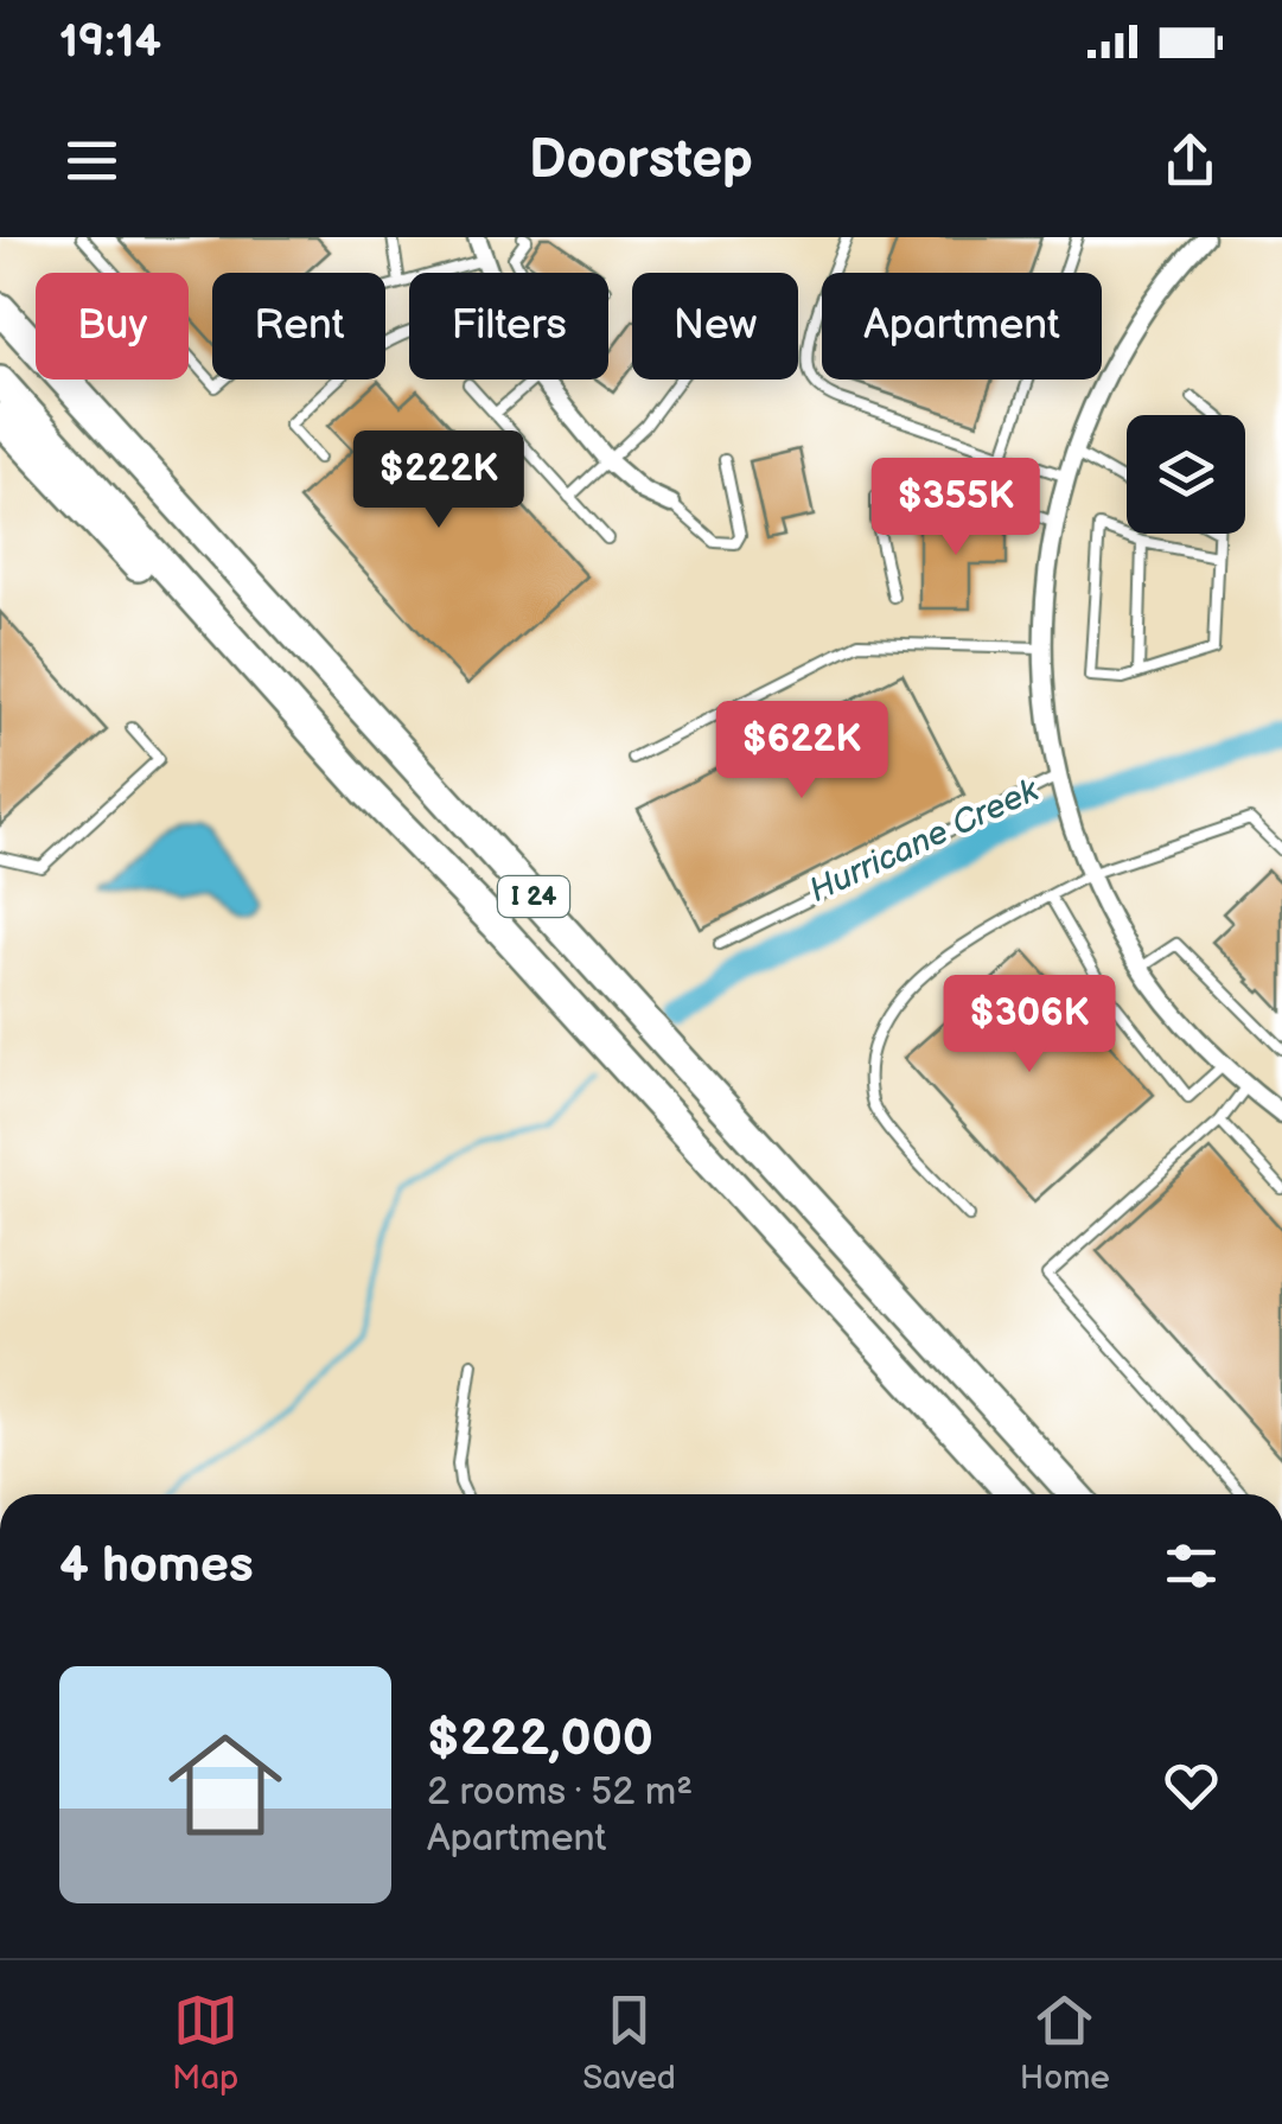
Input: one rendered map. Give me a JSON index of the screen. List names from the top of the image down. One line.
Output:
{"streets":{"highway":["I 24"]},"water":["Hurricane Creek"],"page":{"status":"19:14","header":"Doorstep","chip":["Buy","Rent","Filters","New","Apartment"],"price":["$222K","$355K","$622K","$306K"],"heading":"4 homes","list":[{"name":"$222,000","note":"2 rooms · 52 m² · Apartment"}],"tabs":["Map","Saved","Home"]}}
